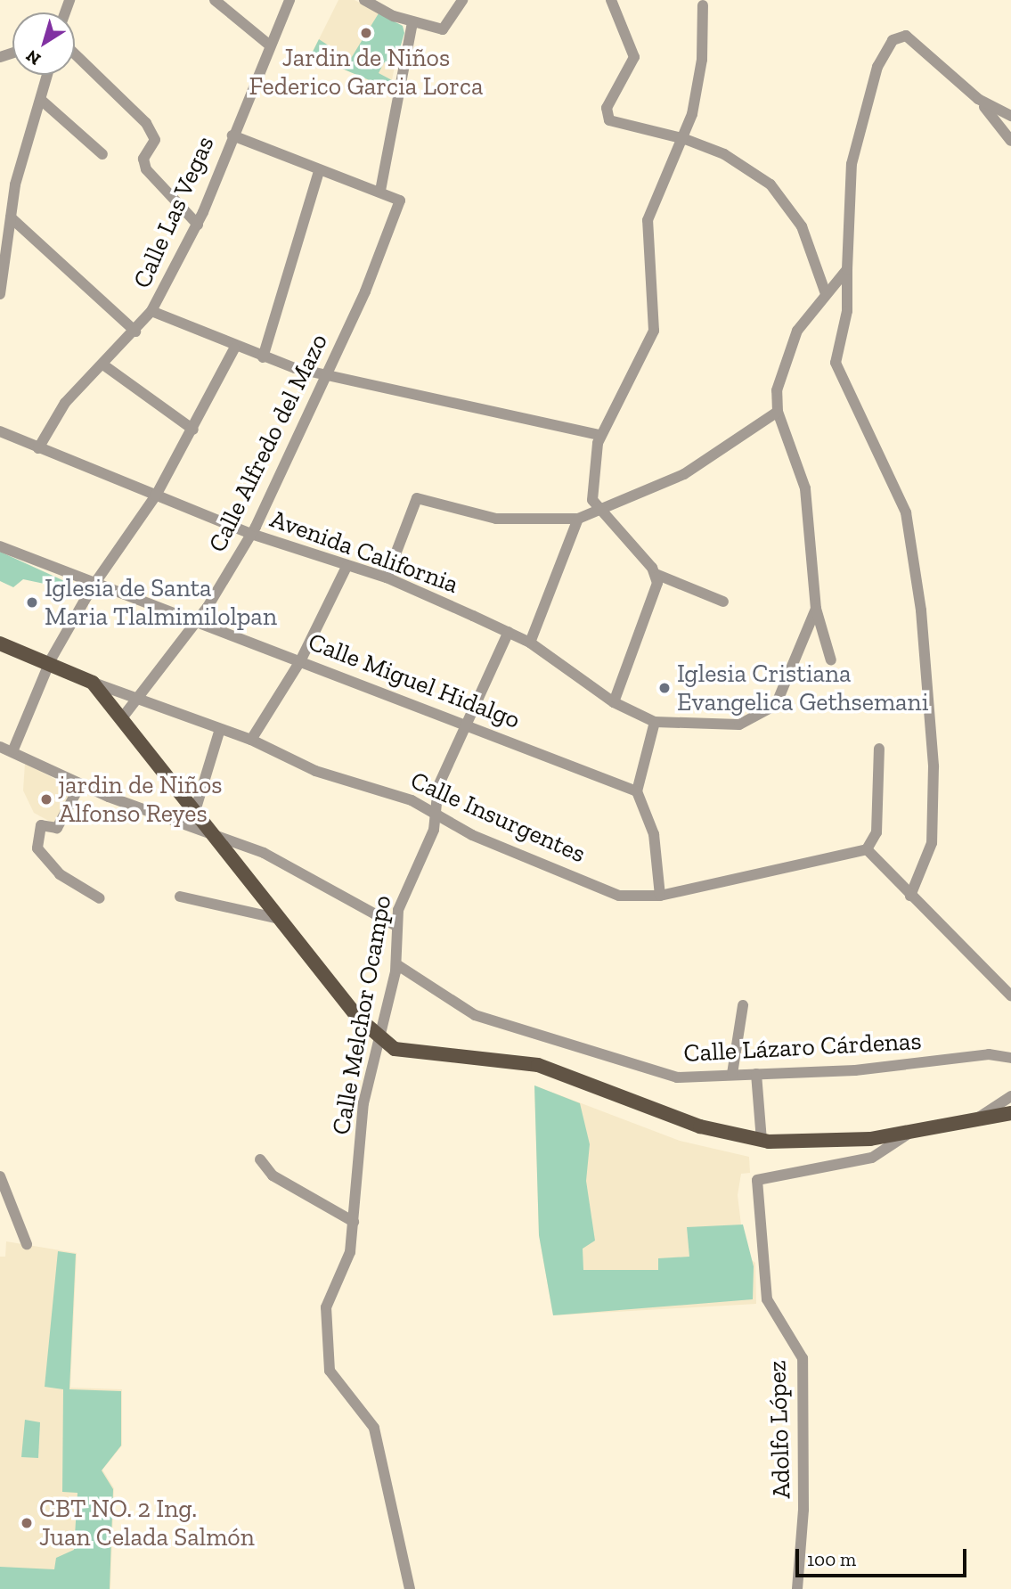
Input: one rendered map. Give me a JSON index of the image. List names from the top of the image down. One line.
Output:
{"streets":{"main road":["Calle Insurgentes"],"street":["Calle Las Vegas","Calle Alfredo del Mazo","Avenida California","Calle Miguel Hidalgo","Calle Melchor Ocampo","Calle Lázaro Cárdenas","Adolfo López"]},"crossings":[["Calle Las Vegas","Avenida California"],["Calle Alfredo del Mazo","Avenida California"],["Calle Alfredo del Mazo","Calle Miguel Hidalgo"],["Calle Alfredo del Mazo","Calle Insurgentes"],["Avenida California","Calle Melchor Ocampo"],["Calle Miguel Hidalgo","Calle Melchor Ocampo"],["Calle Insurgentes","Calle Melchor Ocampo"],["Calle Melchor Ocampo","Calle Lázaro Cárdenas"]],"places":["Jardin de Niños Federico Garcia Lorca","Iglesia de Santa Maria Tlalmimilolpan","Iglesia Cristiana Evangelica Gethsemani","jardin de Niños Alfonso Reyes","CBT NO. 2 Ing. Juan Celada Salmón"],"scale_bar":"100 m","north":"bottom left"}
